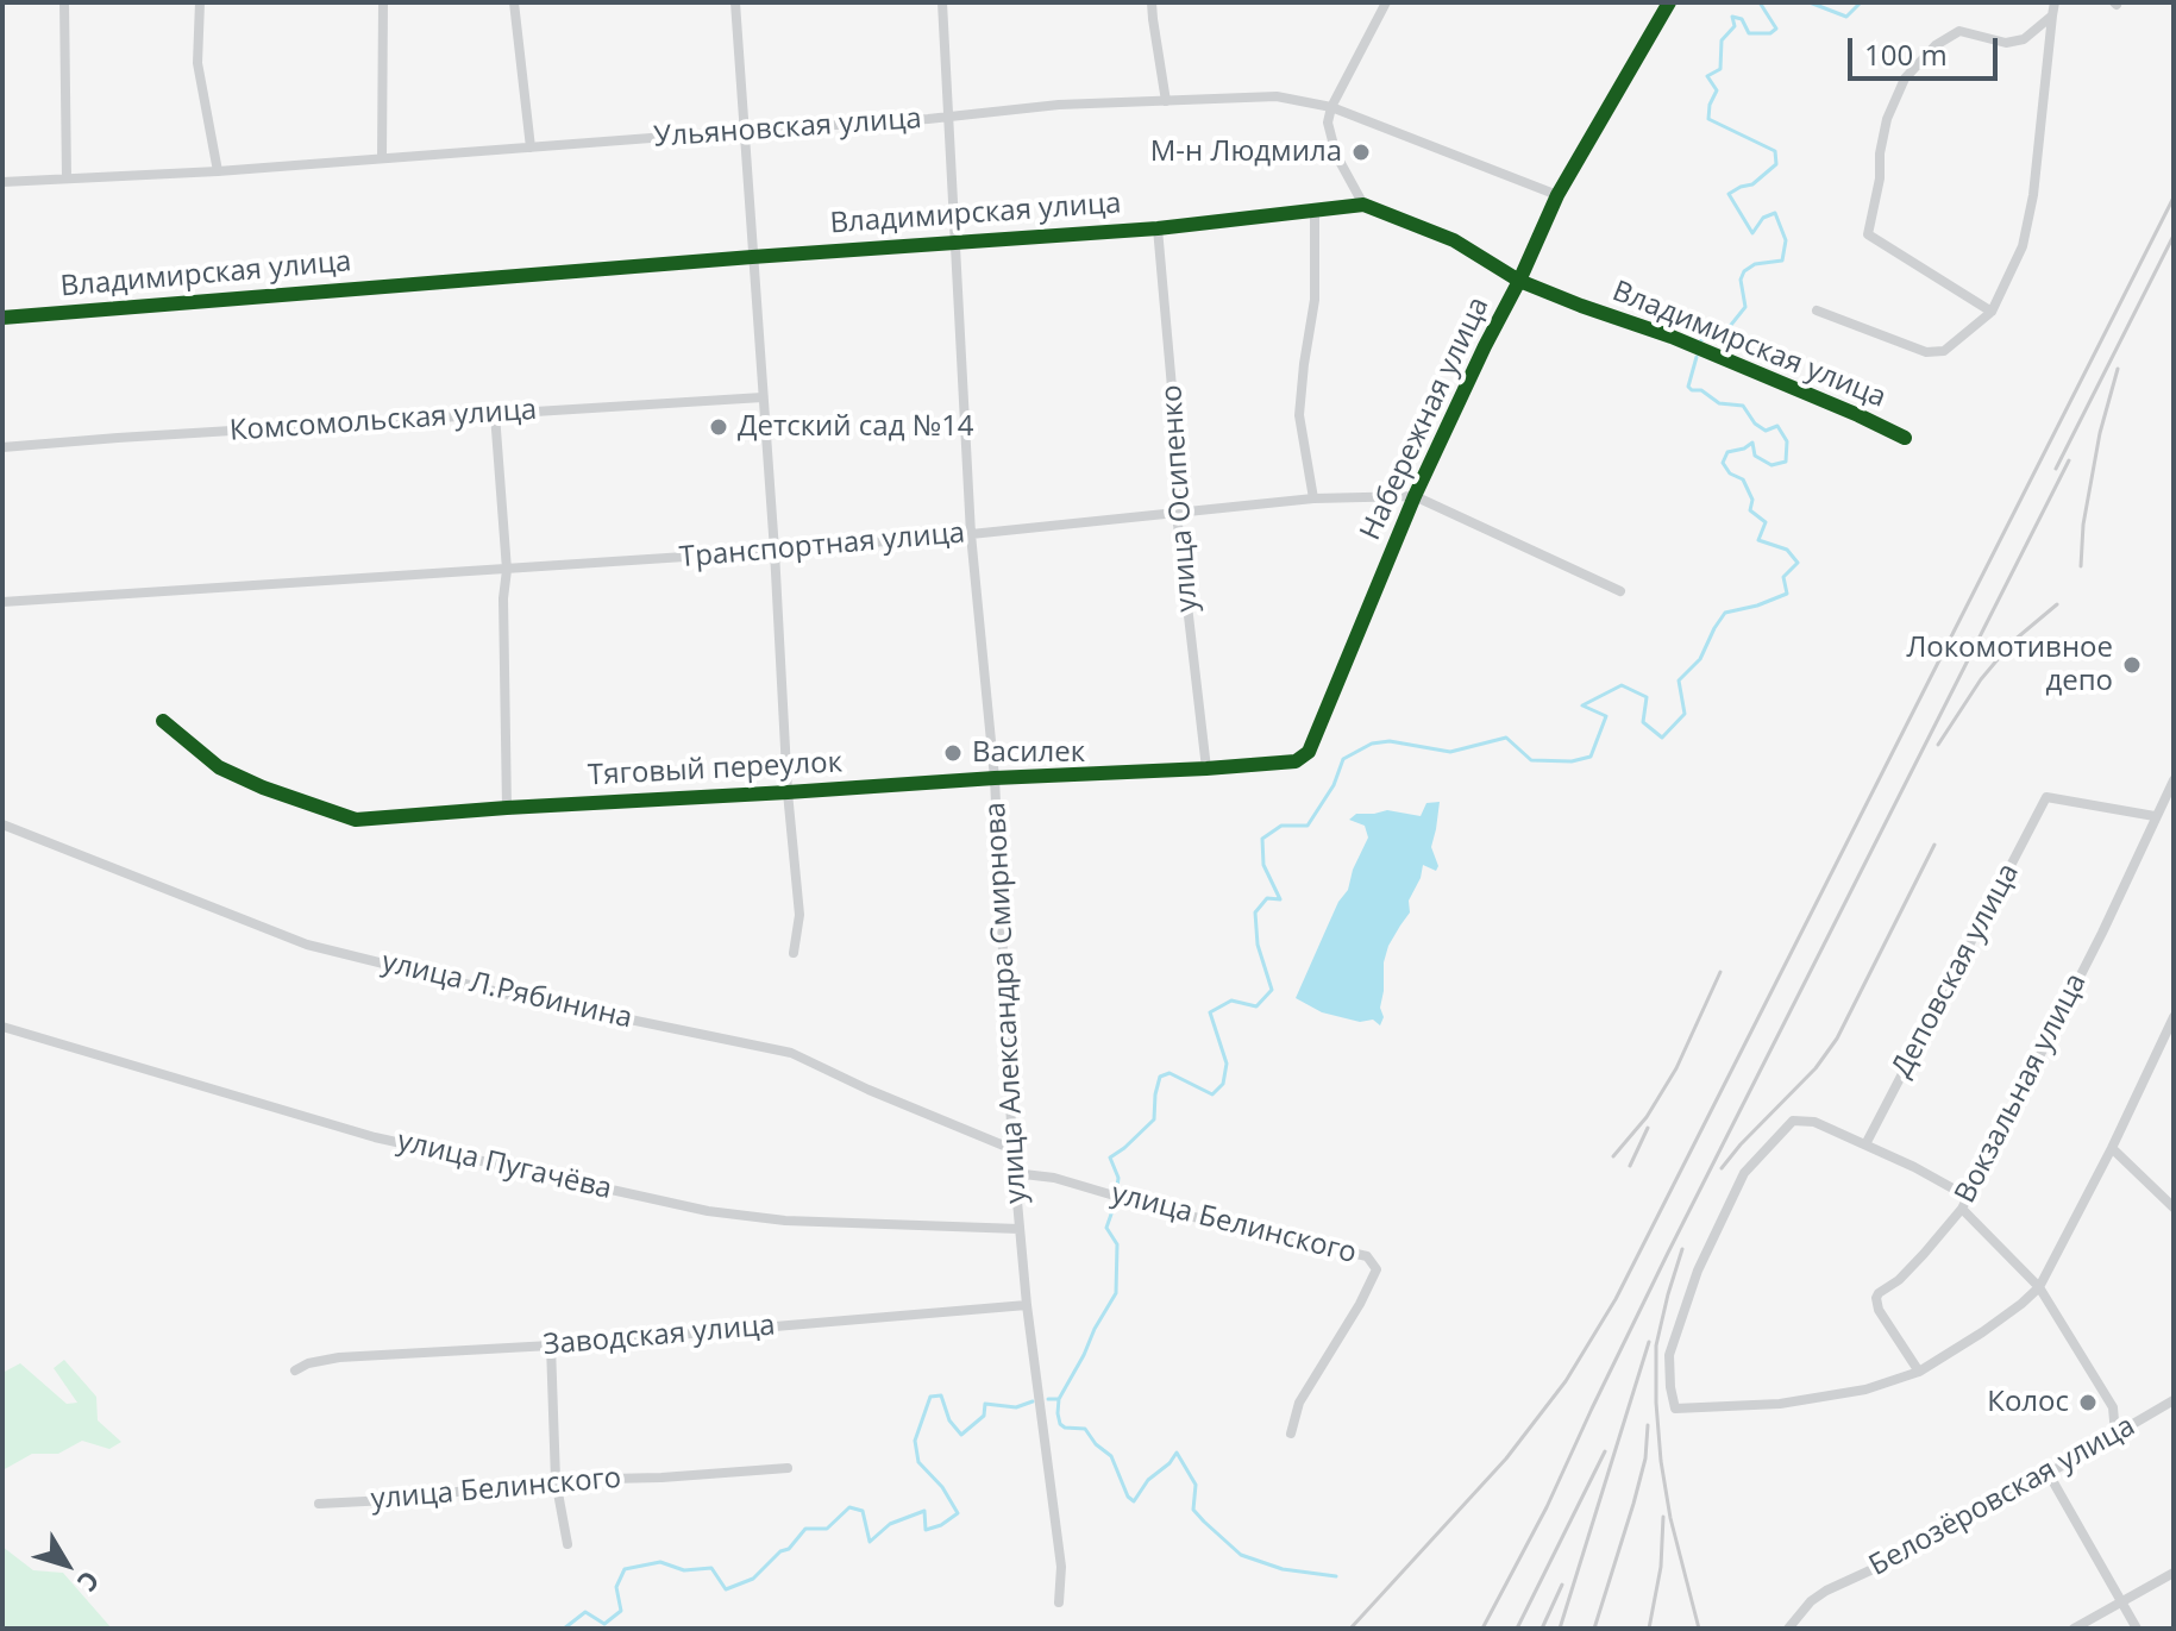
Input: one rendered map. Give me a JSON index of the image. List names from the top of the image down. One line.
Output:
{"streets":{"street":["Ульяновская улица","Владимирская улица","Набережная улица","Комсомольская улица","улица Осипенко","Транспортная улица","Тяговый переулок","Деповская улица","улица Л.Рябинина","улица Александра Смирнова","Вокзальная улица","улица Пугачёва","улица Белинского","Заводская улица","Белозёровская улица"]},"crossings":[["Ульяновская улица","Набережная улица"],["Ульяновская улица","улица Александра Смирнова"],["Владимирская улица","Набережная улица"],["Владимирская улица","улица Осипенко"],["Владимирская улица","улица Александра Смирнова"],["Набережная улица","Транспортная улица"],["Набережная улица","Тяговый переулок"],["улица Осипенко","Транспортная улица"],["улица Осипенко","Тяговый переулок"],["Транспортная улица","улица Александра Смирнова"],["Тяговый переулок","улица Александра Смирнова"],["Деповская улица","Вокзальная улица"],["улица Л.Рябинина","улица Александра Смирнова"],["улица Александра Смирнова","улица Пугачёва"],["улица Александра Смирнова","улица Белинского"],["улица Александра Смирнова","Заводская улица"]],"places":["М-н Людмила","Детский сад №14","Локомотивное депо","Василек","Колос"],"scale_bar":"100 m","north":"bottom right"}
